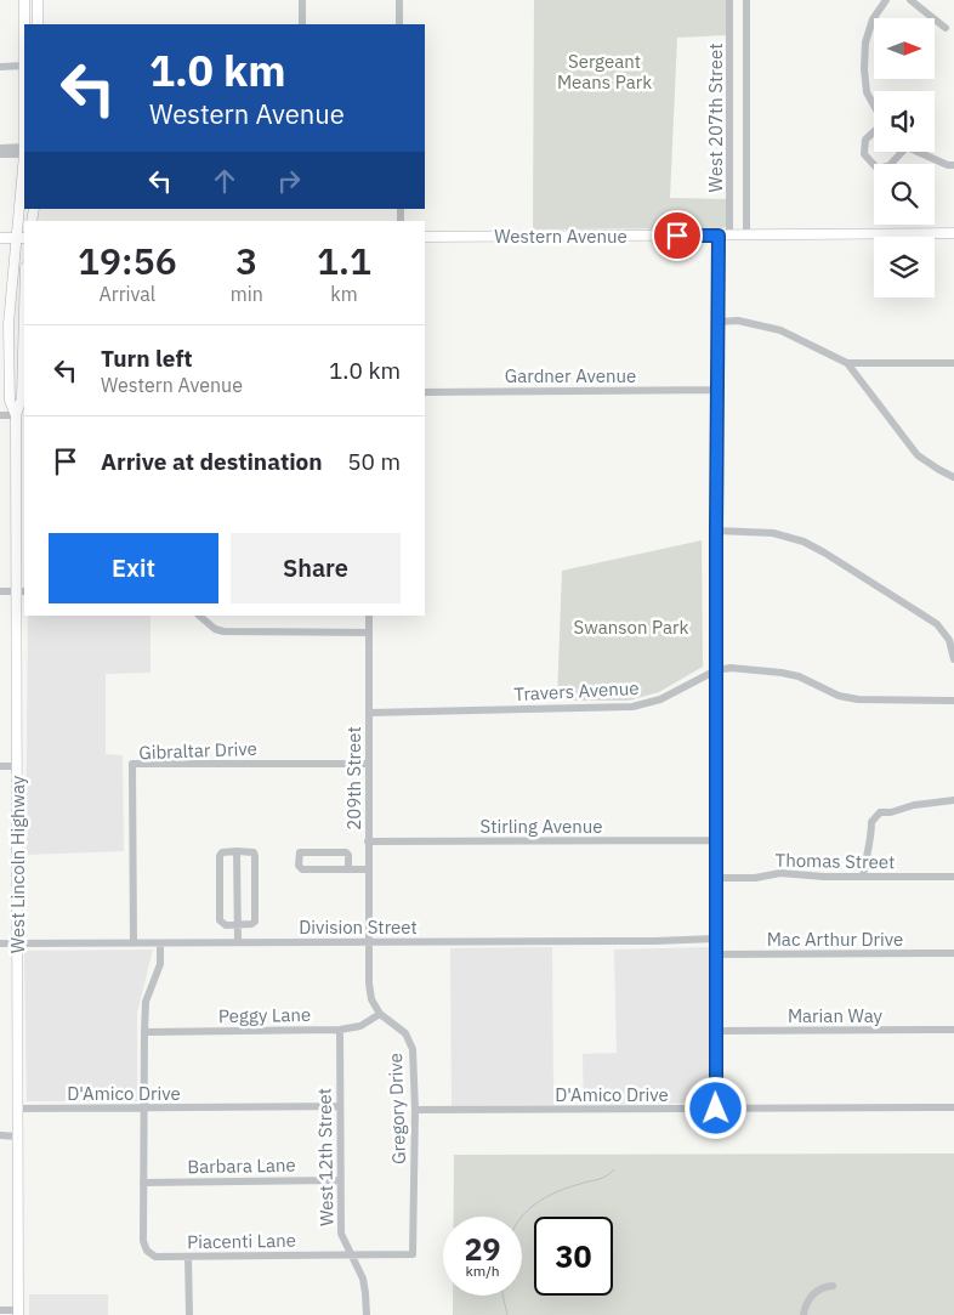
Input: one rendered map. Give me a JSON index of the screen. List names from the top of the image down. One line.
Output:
{"streets":{"main road":["Western Avenue","West Lincoln Highway"],"street":["West 207th Street","Gardner Avenue","Travers Avenue","Gibraltar Drive","209th Street","Stirling Avenue","Thomas Street","Division Street","Mac Arthur Drive","Peggy Lane","Marian Way","D'Amico Drive","Gregory Drive","West 12th Street","Barbara Lane","Piacenti Lane"]},"crossings":[["West 207th Street","Western Avenue"],["Travers Avenue","209th Street"],["Gibraltar Drive","209th Street"],["Gibraltar Drive","Division Street"],["209th Street","Stirling Avenue"],["209th Street","Division Street"],["West Lincoln Highway","Division Street"],["West Lincoln Highway","D'Amico Drive"],["Peggy Lane","Gregory Drive"],["Peggy Lane","West 12th Street"],["D'Amico Drive","Gregory Drive"],["D'Amico Drive","West 12th Street"],["Gregory Drive","Piacenti Lane"],["West 12th Street","Barbara Lane"],["West 12th Street","Piacenti Lane"],["Barbara Lane","Piacenti Lane"]],"parks":["Sergeant Means Park","Swanson Park"],"north":"right","page":{"turn":["1.0 km","Western Avenue"],"eta":["19:56","Arrival","3","min","1.1","km"],"list":[{"name":"Turn left","note":"Western Avenue","value":"1.0 km"},{"name":"Arrive at destination","value":"50 m"}],"buttons":["Exit","Share"],"speed":"29 km/h","limit":"30"}}
